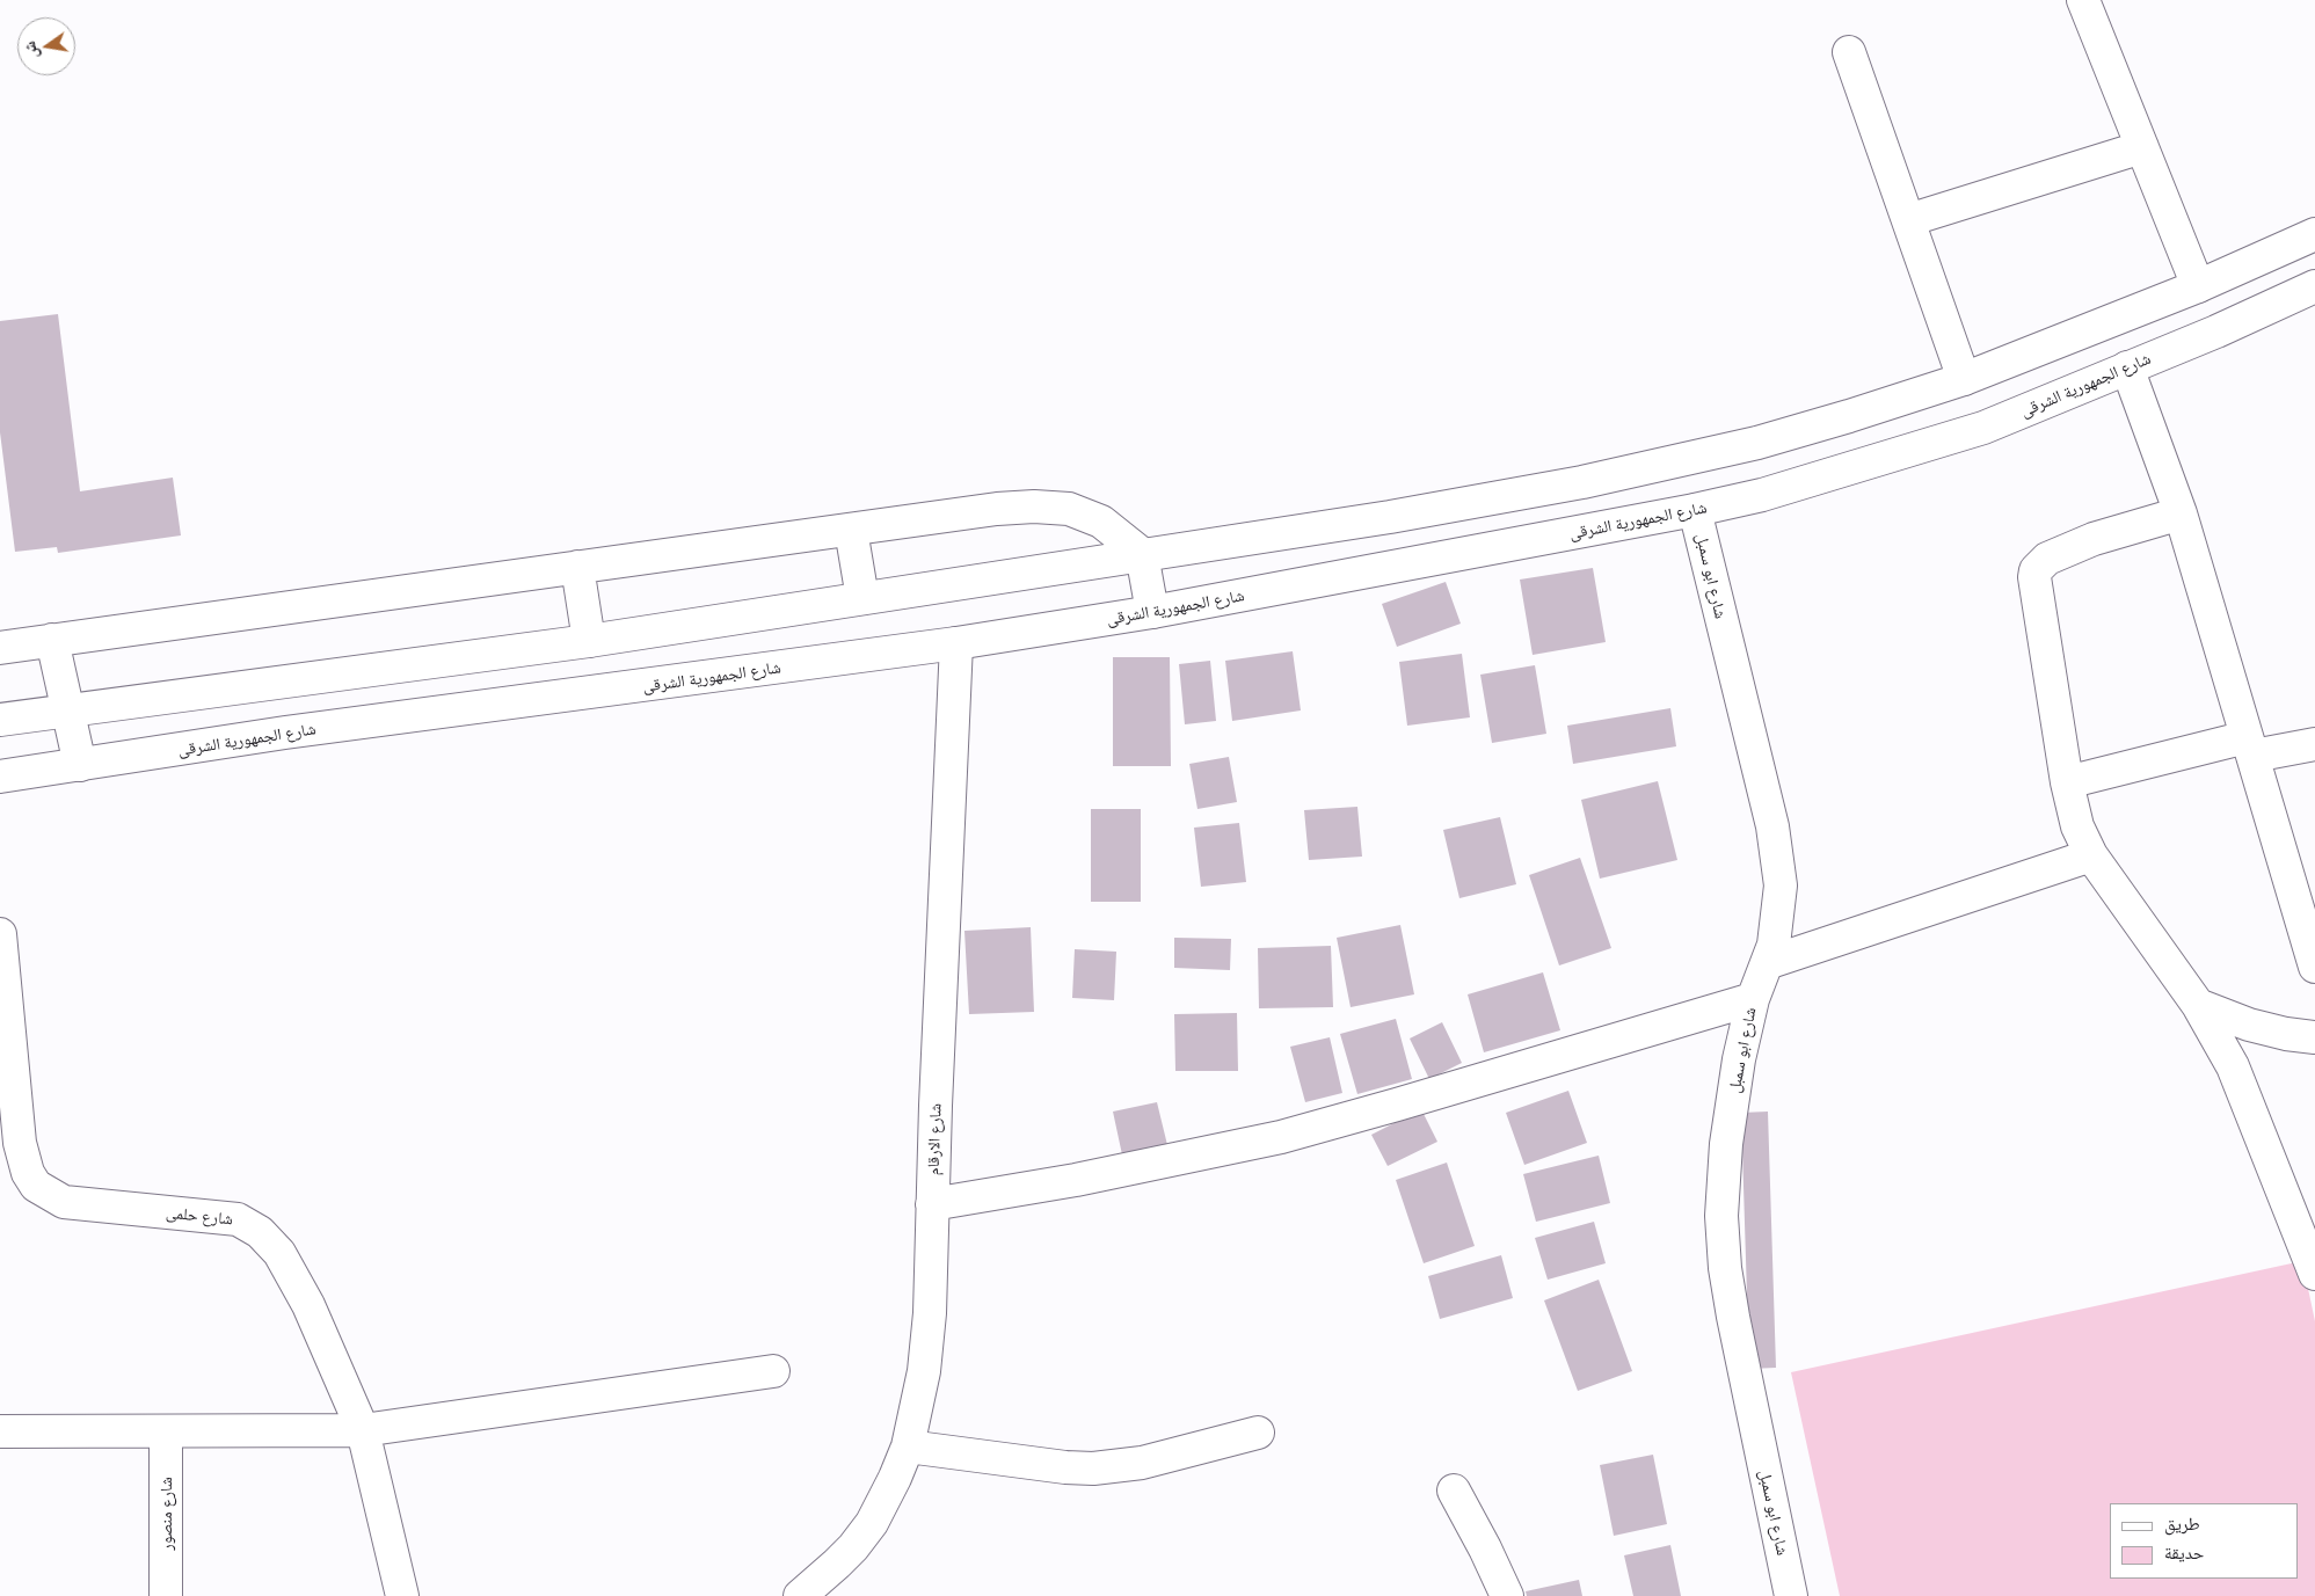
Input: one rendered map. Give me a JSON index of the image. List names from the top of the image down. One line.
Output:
{"streets":{"street":["شارع الجمهورية الشرقى","شارع ابو سمبل","شارع الارقام","شارع حلمى","شارع منصور"]},"crossings":[["شارع الجمهورية الشرقى","شارع ابو سمبل"],["شارع الجمهورية الشرقى","شارع الارقام"]],"legend":["طريق","حديقة"],"north":"left"}
